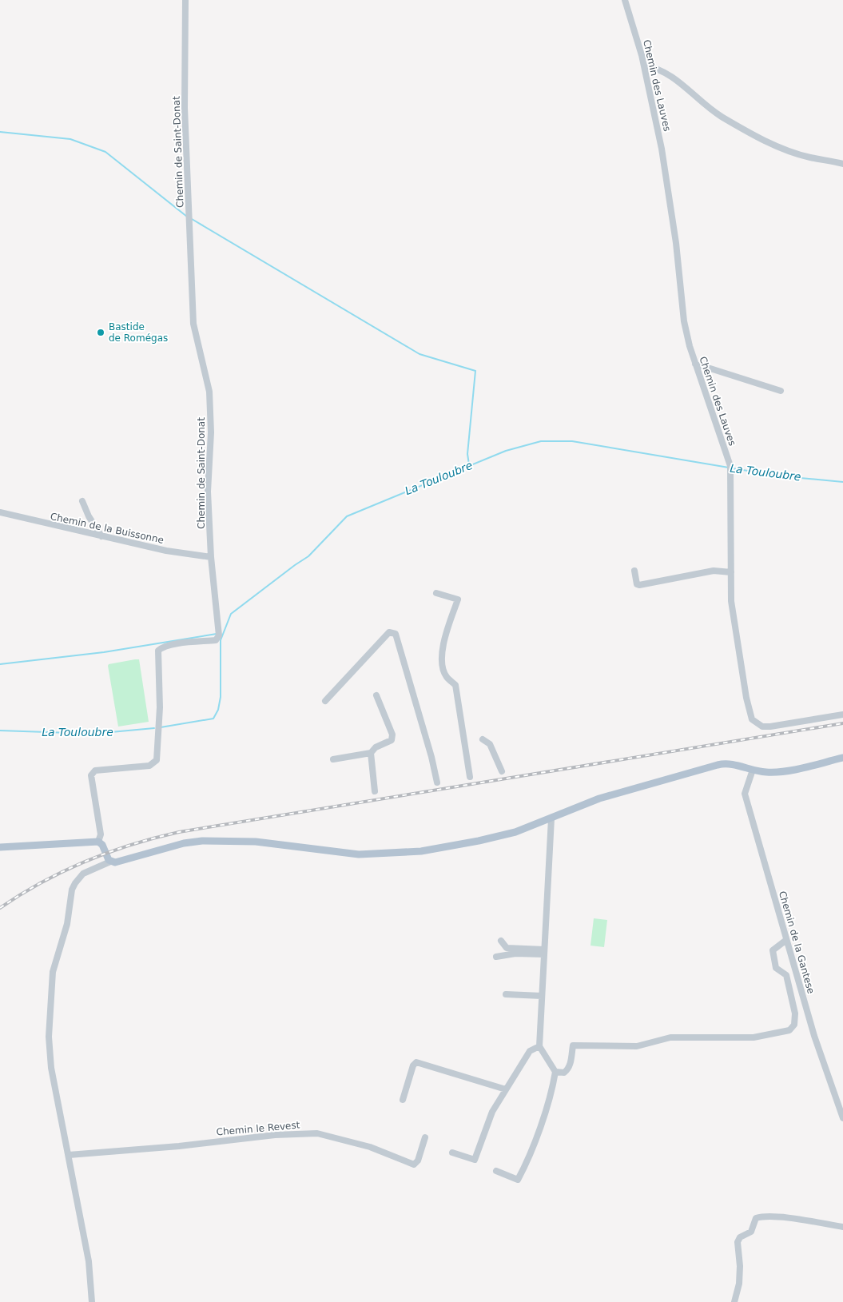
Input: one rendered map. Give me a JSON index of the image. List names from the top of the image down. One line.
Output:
{"streets":{"street":["Chemin des Lauves","Chemin de Saint-Donat","Chemin de la Buissonne","Chemin de la Gantese","Chemin le Revest"]},"crossings":[["Chemin de Saint-Donat","Chemin de la Buissonne"]],"water":["La Touloubre"],"places":["Bastide de Romégas"]}
